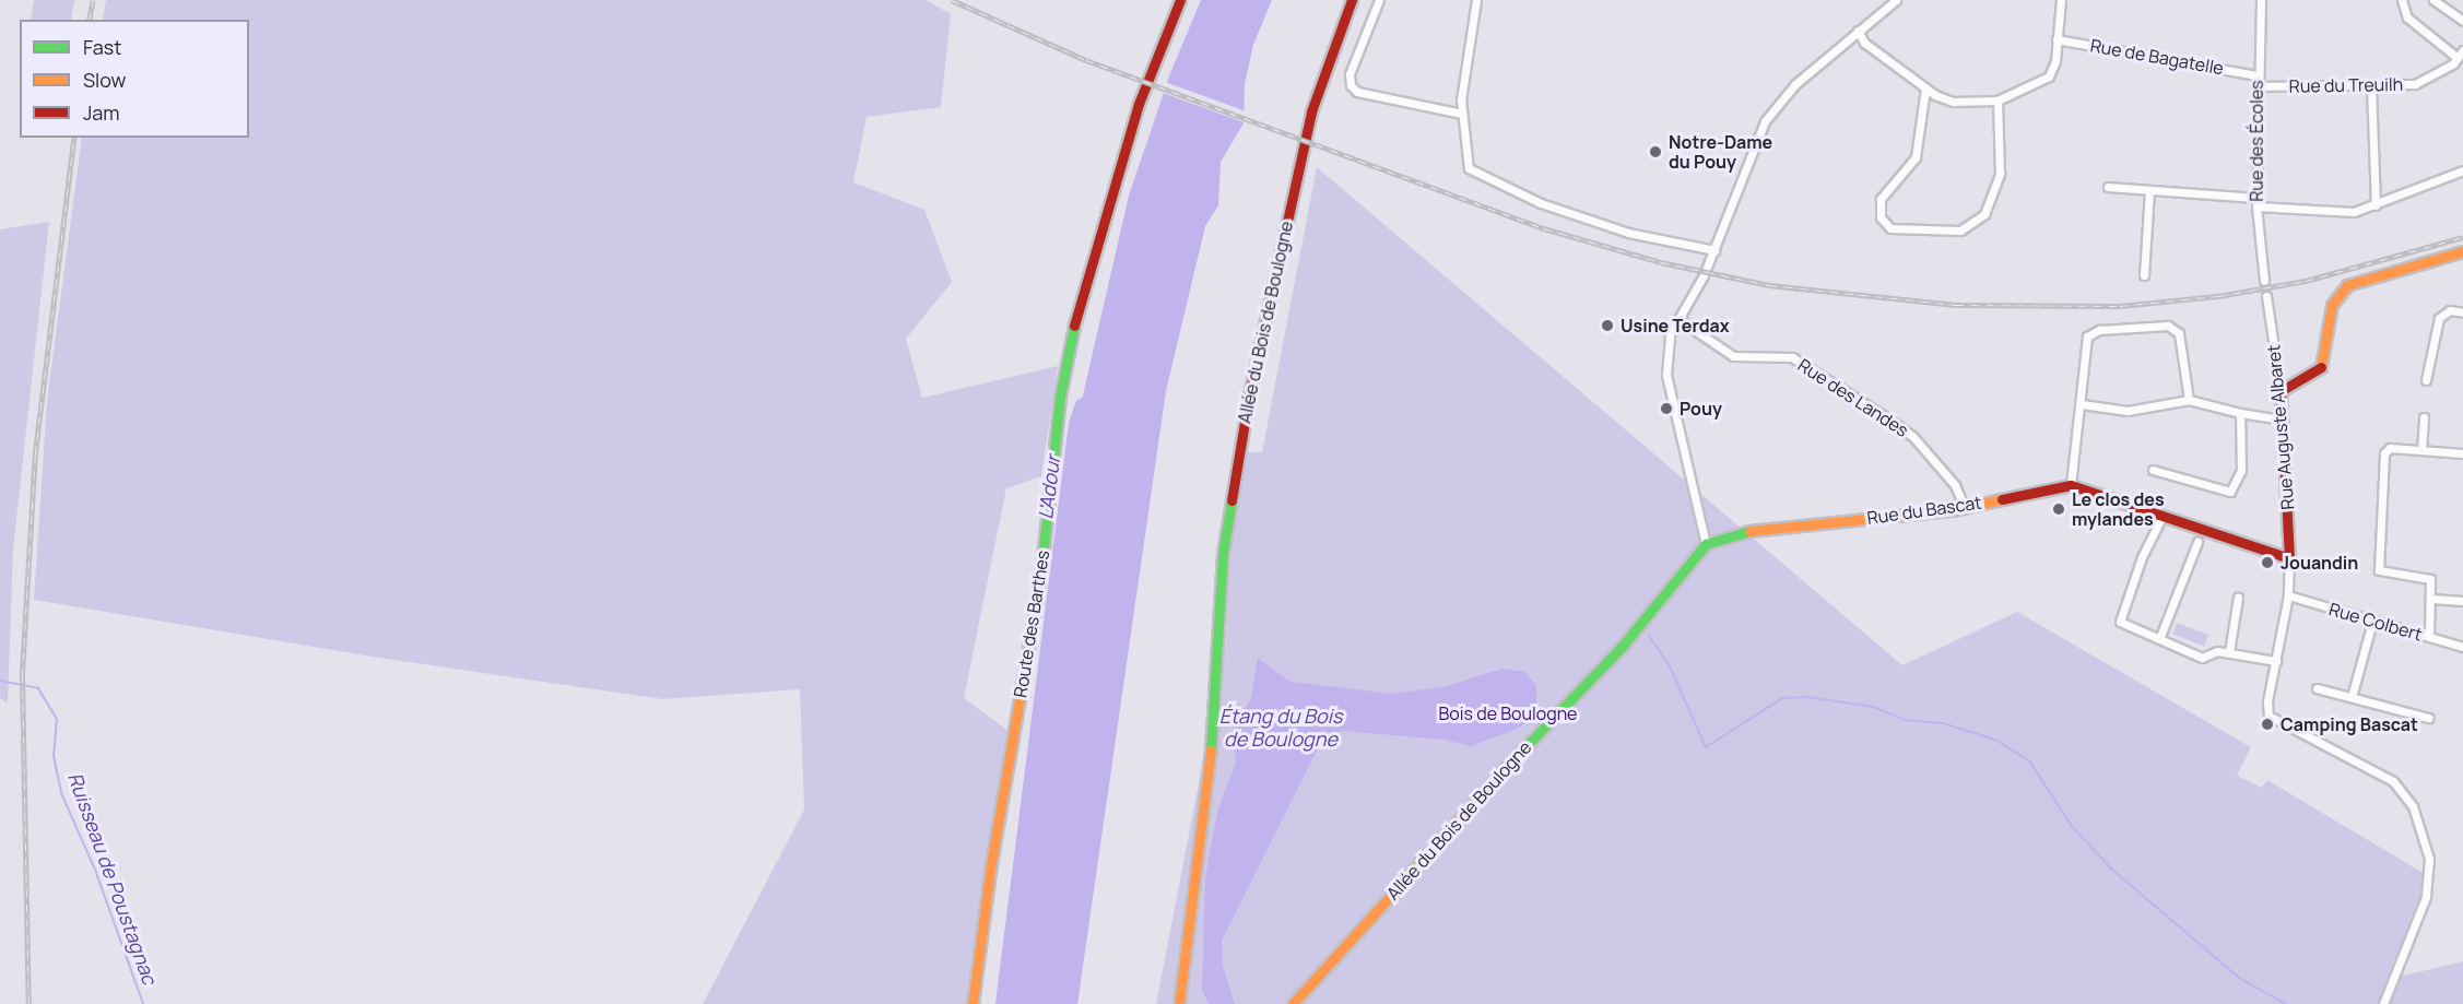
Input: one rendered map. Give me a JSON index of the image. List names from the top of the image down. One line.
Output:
{"streets":{"street":["Rue de Bagatelle","Rue du Treuilh","Rue des Écoles","Allée du Bois de Boulogne","Rue des Landes","Rue Auguste Albaret","Rue du Bascat","Rue Colbert","Route des Barthes"]},"crossings":[["Rue de Bagatelle","Rue des Écoles"],["Rue du Treuilh","Rue des Écoles"],["Allée du Bois de Boulogne","Rue du Bascat"],["Rue des Landes","Rue du Bascat"]],"water":["L'Adour","Étang du Bois de Boulogne","Ruisseau de Poustagnac"],"parks":["Bois de Boulogne"],"places":["Notre-Dame du Pouy","Usine Terdax","Pouy","Le clos des mylandes","Jouandin","Camping Bascat"],"legend":["Fast","Slow","Jam"]}
